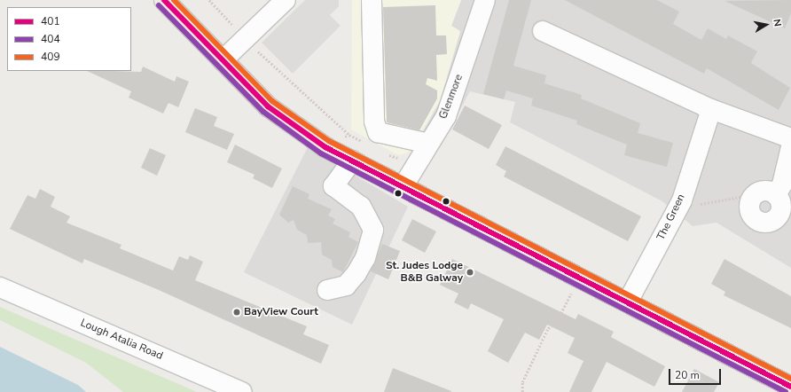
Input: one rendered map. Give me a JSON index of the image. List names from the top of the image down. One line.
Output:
{"streets":{"street":["Glenmore","The Green","Lough Atalia Road"]},"places":["St. Judes Lodge B&B Galway","BayView Court"],"lines":["transit line 401","transit line 409","transit line 404"],"legend":["401","404","409"],"scale_bar":"20 m","north":"right"}
